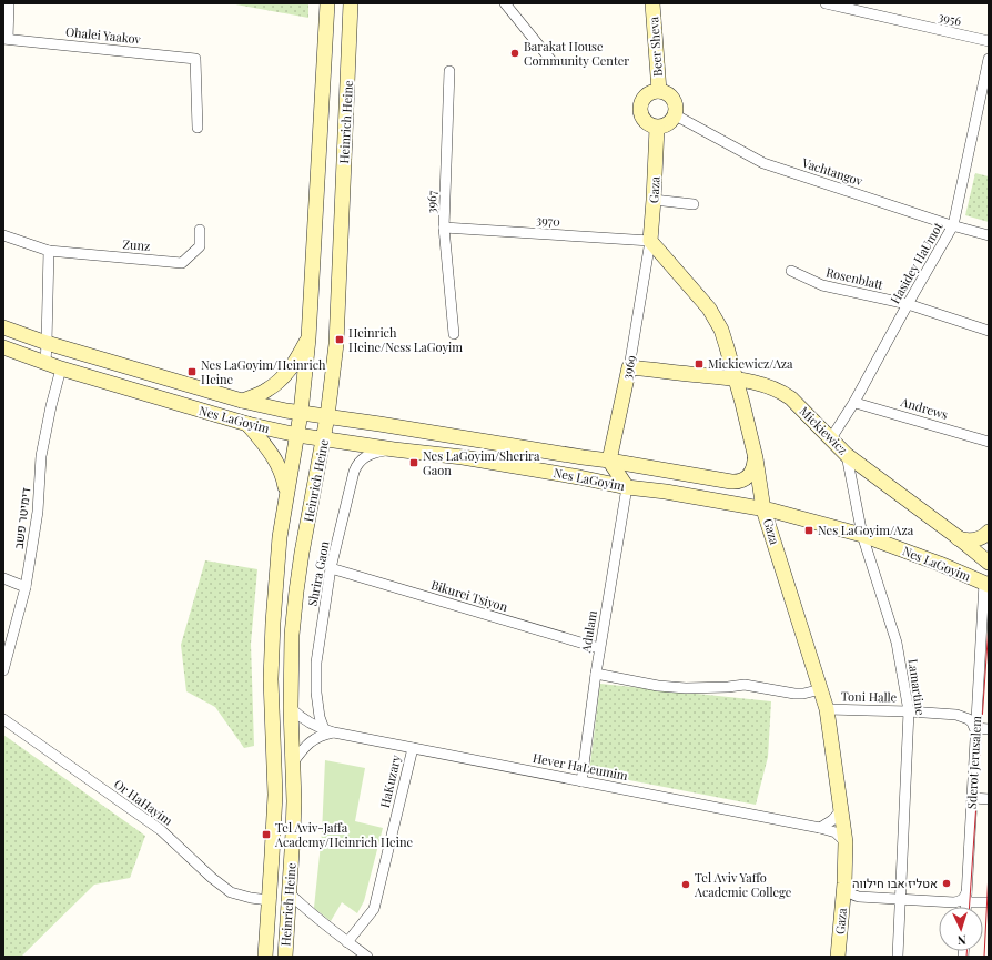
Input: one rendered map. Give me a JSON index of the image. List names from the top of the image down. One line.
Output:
{"streets":{"street":["3956","Ohalei Yaakov","Beer Sheva","Heinrich Heine","Vachtangov","Gaza","3967","3970","Zunz","Hasidey HaUmot","Rosenblatt","3969","Andrews","Nes LaGoyim","Mickiewicz","דימיטר פשב","Shrira Gaon","Bikurei Tsiyon","Adulam","Lamartine","Toni Halle","Sderot Jerusalem","Hever HaLeumim","HaKuzary","Or HaHayim"]},"crossings":[["Beer Sheva","Vachtangov"],["Beer Sheva","Gaza"],["Heinrich Heine","Nes LaGoyim"],["Heinrich Heine","Hever HaLeumim"],["Heinrich Heine","Or HaHayim"],["Vachtangov","Gaza"],["Vachtangov","Hasidey HaUmot"],["Gaza","3970"],["Gaza","3969"],["Gaza","Nes LaGoyim"],["Gaza","Mickiewicz"],["Gaza","Toni Halle"],["Gaza","Hever HaLeumim"],["3967","3970"],["3970","3969"],["Hasidey HaUmot","Rosenblatt"],["Hasidey HaUmot","Andrews"],["Hasidey HaUmot","Mickiewicz"],["3969","Nes LaGoyim"],["3969","Mickiewicz"],["Nes LaGoyim","דימיטר פשב"],["Nes LaGoyim","Shrira Gaon"],["Nes LaGoyim","Adulam"],["Nes LaGoyim","Lamartine"],["Nes LaGoyim","Sderot Jerusalem"],["Mickiewicz","Lamartine"],["Shrira Gaon","Bikurei Tsiyon"],["Shrira Gaon","Hever HaLeumim"],["Bikurei Tsiyon","Adulam"],["Adulam","Hever HaLeumim"],["Lamartine","Toni Halle"],["Toni Halle","Sderot Jerusalem"],["Hever HaLeumim","HaKuzary"]],"places":{"other":["Barakat House Community Center","אטליז אבו חילווה","Tel Aviv Yaffo Academic College"],"transit":["Heinrich Heine/Ness LaGoyim","Mickiewicz/Aza","Nes LaGoyim/Heinrich Heine","Nes LaGoyim/Sherira Gaon","Nes LaGoyim/Aza","Tel Aviv-Jaffa Academy/Heinrich Heine"]},"north":"bottom"}
